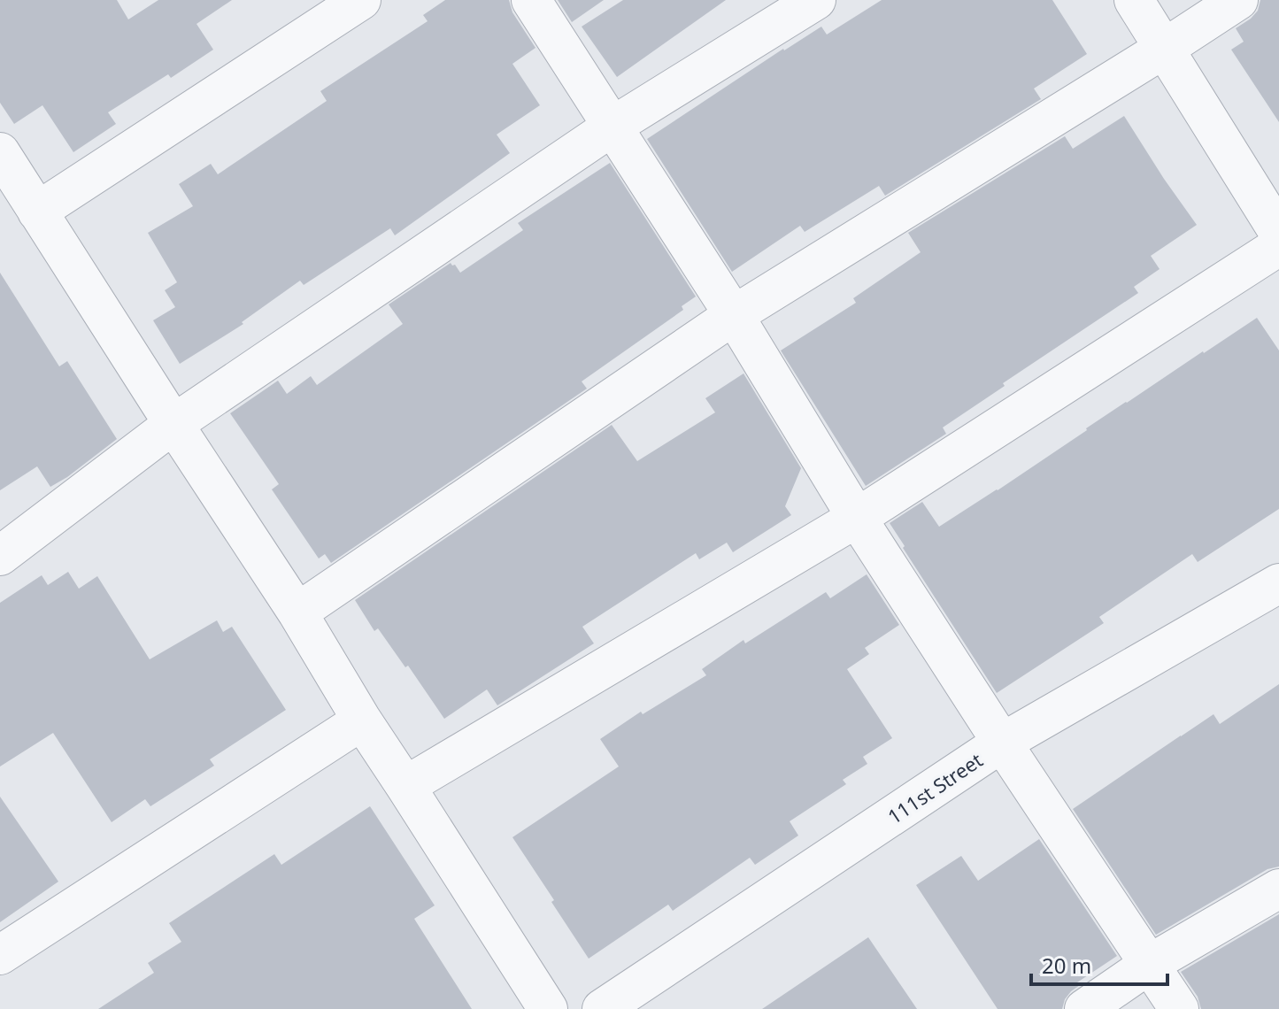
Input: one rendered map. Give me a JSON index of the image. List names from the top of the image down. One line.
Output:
{"streets":{"street":["111st Street"]},"scale_bar":"20 m"}
